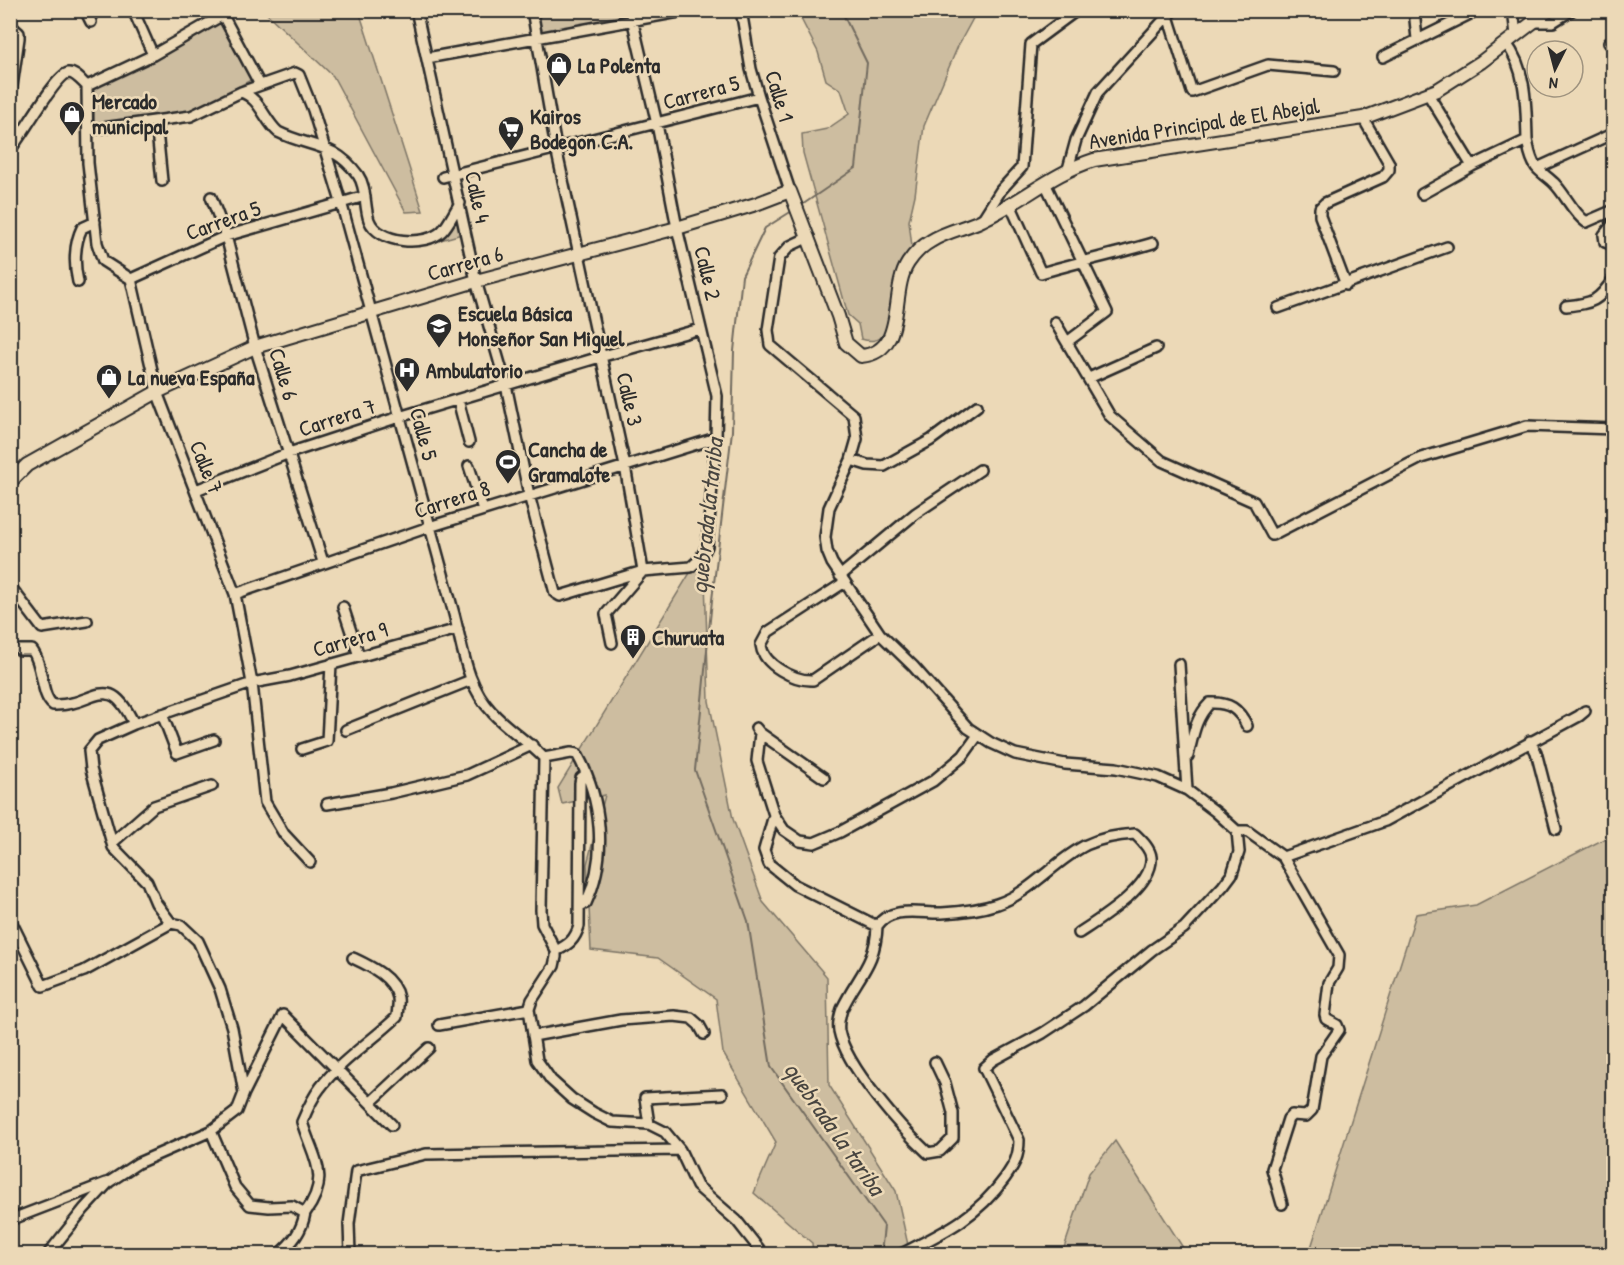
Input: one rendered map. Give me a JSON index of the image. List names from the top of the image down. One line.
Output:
{"streets":{"main road":["Avenida Principal de El Abejal","Carrera 6"],"street":["Carrera 5","Calle 1","Calle 4","Calle 2","Calle 6","Calle 3","Carrera 7","Calle 5","Calle 7","Carrera 8","Carrera 9"]},"crossings":[["Carrera 5","Calle 1"],["Carrera 5","Calle 4"],["Carrera 5","Calle 2"],["Carrera 5","Calle 6"],["Carrera 5","Calle 3"],["Carrera 5","Calle 5"],["Carrera 5","Calle 7"],["Calle 1","Avenida Principal de El Abejal"],["Calle 1","Carrera 6"],["Avenida Principal de El Abejal","Carrera 6"],["Calle 4","Carrera 6"],["Calle 4","Calle 2"],["Calle 4","Calle 3"],["Calle 4","Carrera 7"],["Calle 4","Carrera 8"],["Carrera 6","Calle 2"],["Carrera 6","Calle 6"],["Carrera 6","Calle 3"],["Carrera 6","Calle 5"],["Carrera 6","Calle 7"],["Calle 2","Calle 3"],["Calle 2","Carrera 7"],["Calle 2","Carrera 8"],["Calle 6","Carrera 7"],["Calle 6","Carrera 8"],["Calle 3","Carrera 7"],["Calle 3","Carrera 8"],["Carrera 7","Calle 5"],["Carrera 7","Calle 7"],["Calle 5","Carrera 8"],["Calle 5","Carrera 9"],["Calle 7","Carrera 8"],["Calle 7","Carrera 9"]],"water":["quebrada la tariba"],"places":{"shop":["La Polenta","Mercado municipal","La nueva España"],"supermarket":["Kairos Bodegon C.A."],"school or university":["Escuela Básica Monseñor San Miguel"],"hospital":["Ambulatorio"],"sports":["Cancha de Gramalote"],"building":["Churuata"]},"north":"bottom"}
